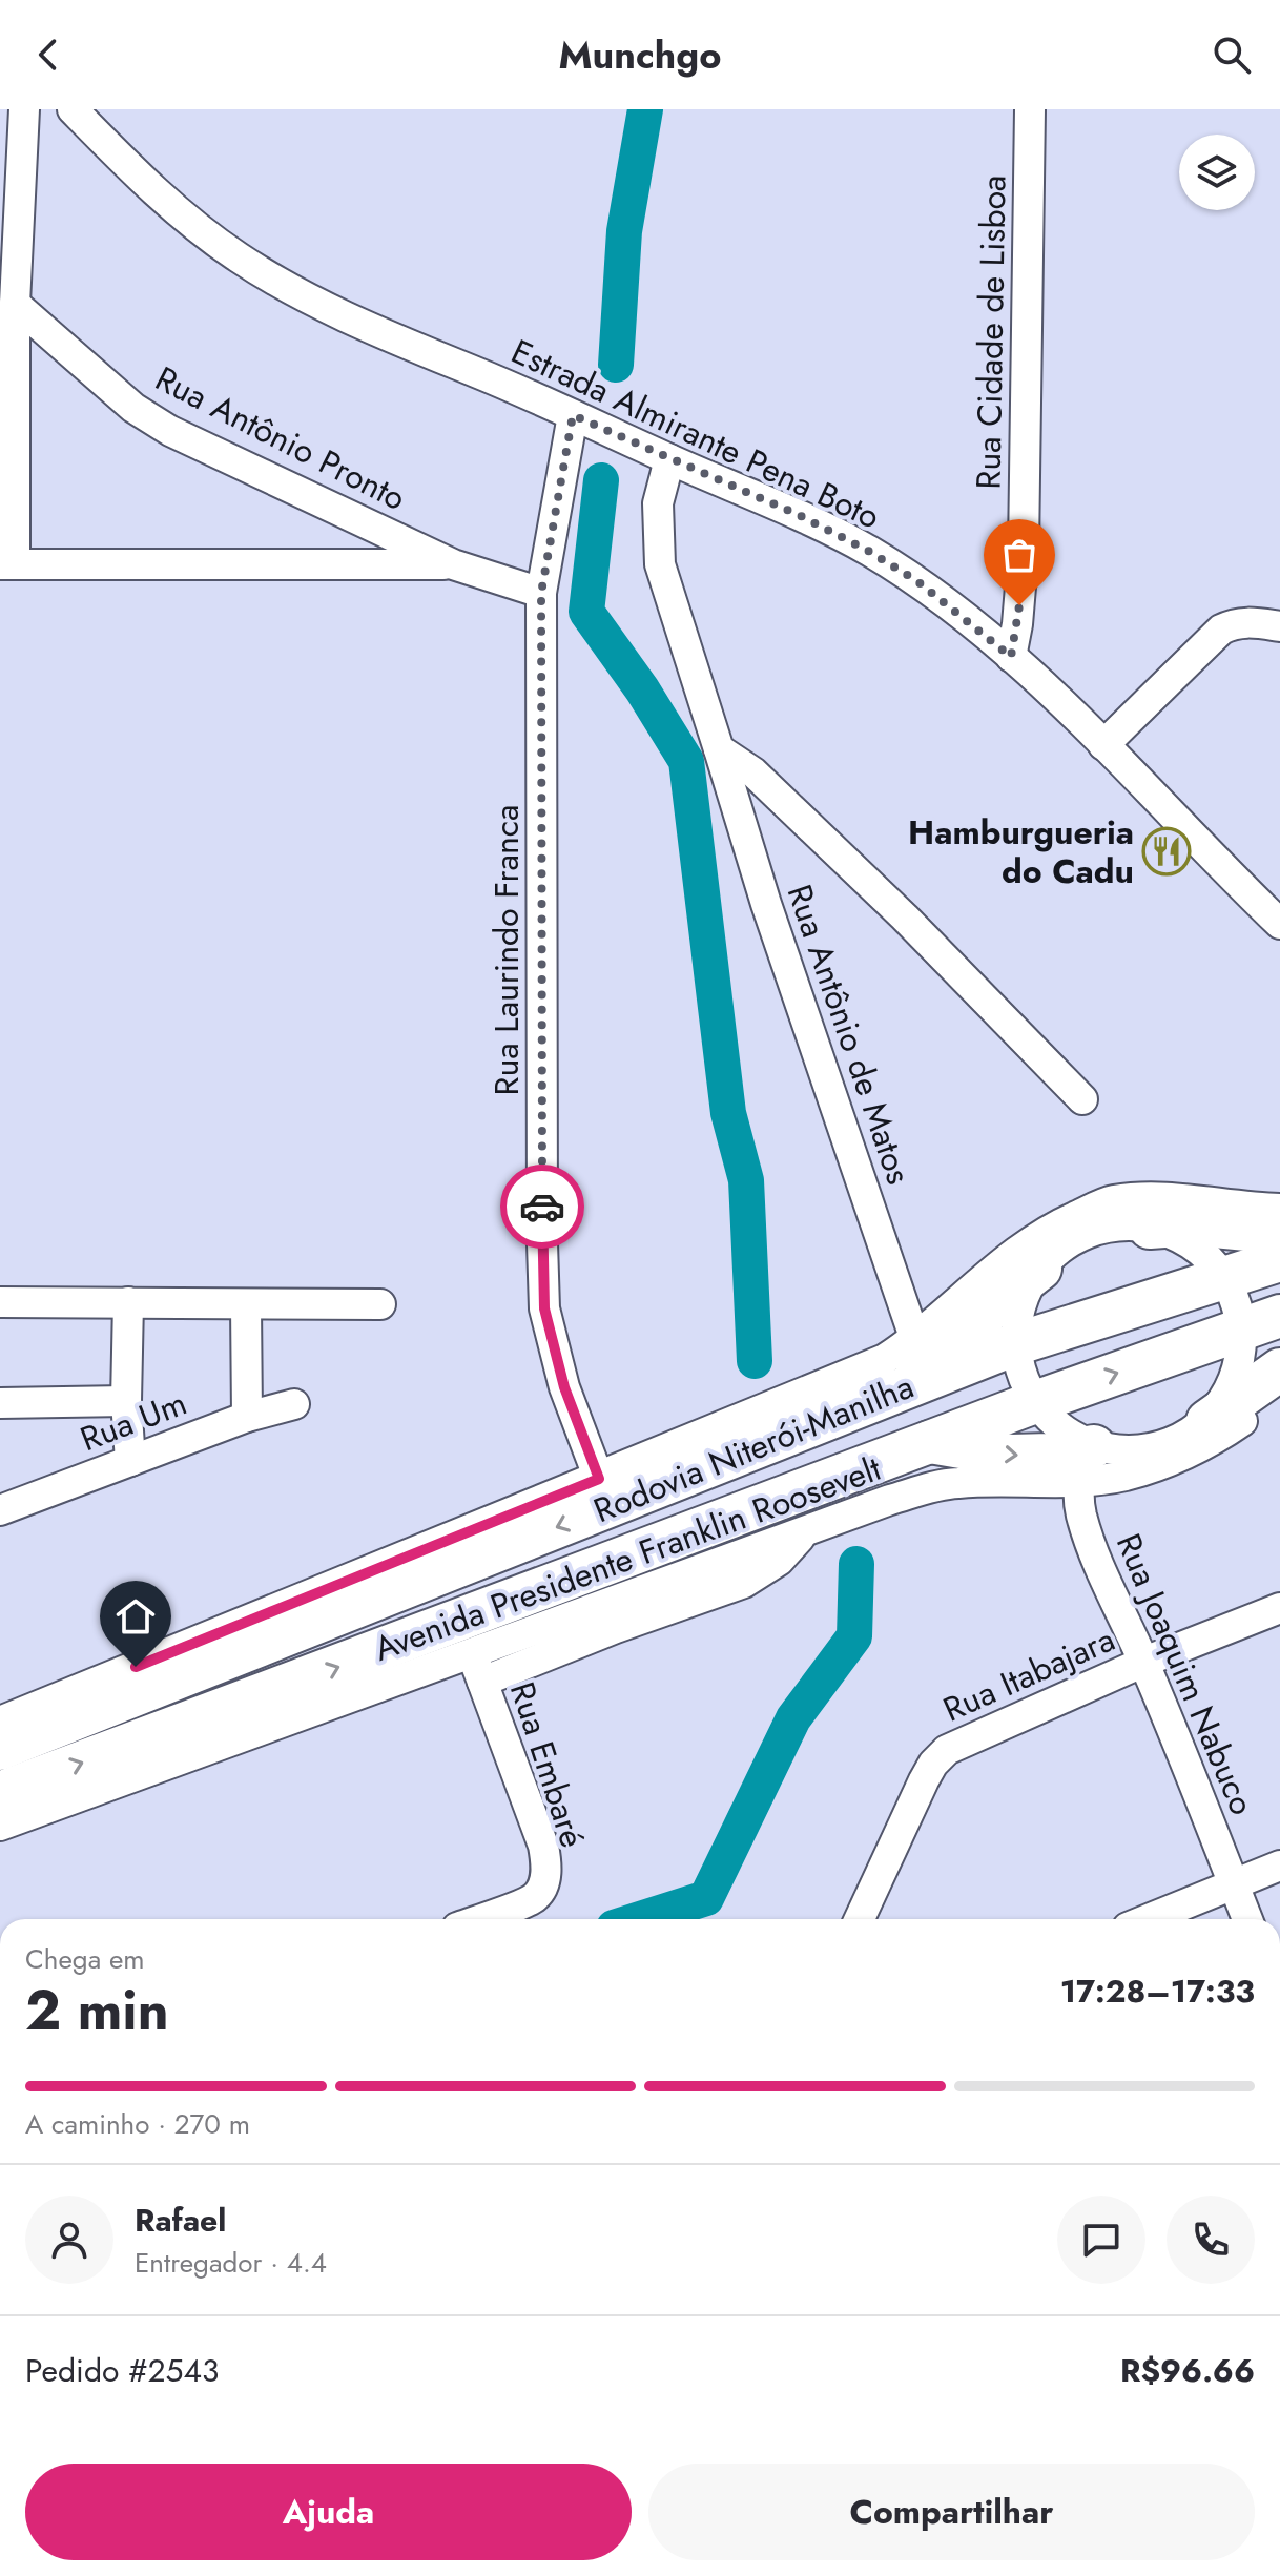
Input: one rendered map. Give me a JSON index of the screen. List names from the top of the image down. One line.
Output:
{"streets":{"highway":["Rodovia Niterói-Manilha"],"street":["Rua Cidade de Lisboa","Estrada Almirante Pena Boto","Rua Antônio Pronto","Rua Laurindo Franca","Rua Antônio de Matos","Rua Um","Avenida Presidente Franklin Roosevelt","Rua Itabajara","Rua Joaquim Nabuco","Rua Embaré"]},"crossings":[["Rua Cidade de Lisboa","Estrada Almirante Pena Boto"],["Estrada Almirante Pena Boto","Rua Laurindo Franca"],["Estrada Almirante Pena Boto","Rua Antônio de Matos"],["Rua Antônio Pronto","Rua Laurindo Franca"],["Avenida Presidente Franklin Roosevelt","Rua Joaquim Nabuco"],["Avenida Presidente Franklin Roosevelt","Rua Embaré"],["Rua Itabajara","Rua Joaquim Nabuco"]],"places":{"restaurant":["Hamburgueria do Cadu"]},"page":{"header":"Munchgo","heading":["2 min","Chega em","17:28–17:33"],"panel":["Rafael","Entregador · 4.4","Pedido #2543","R$96.66"],"bar":"A caminho · 270 m","buttons":["Ajuda","Compartilhar"]}}
